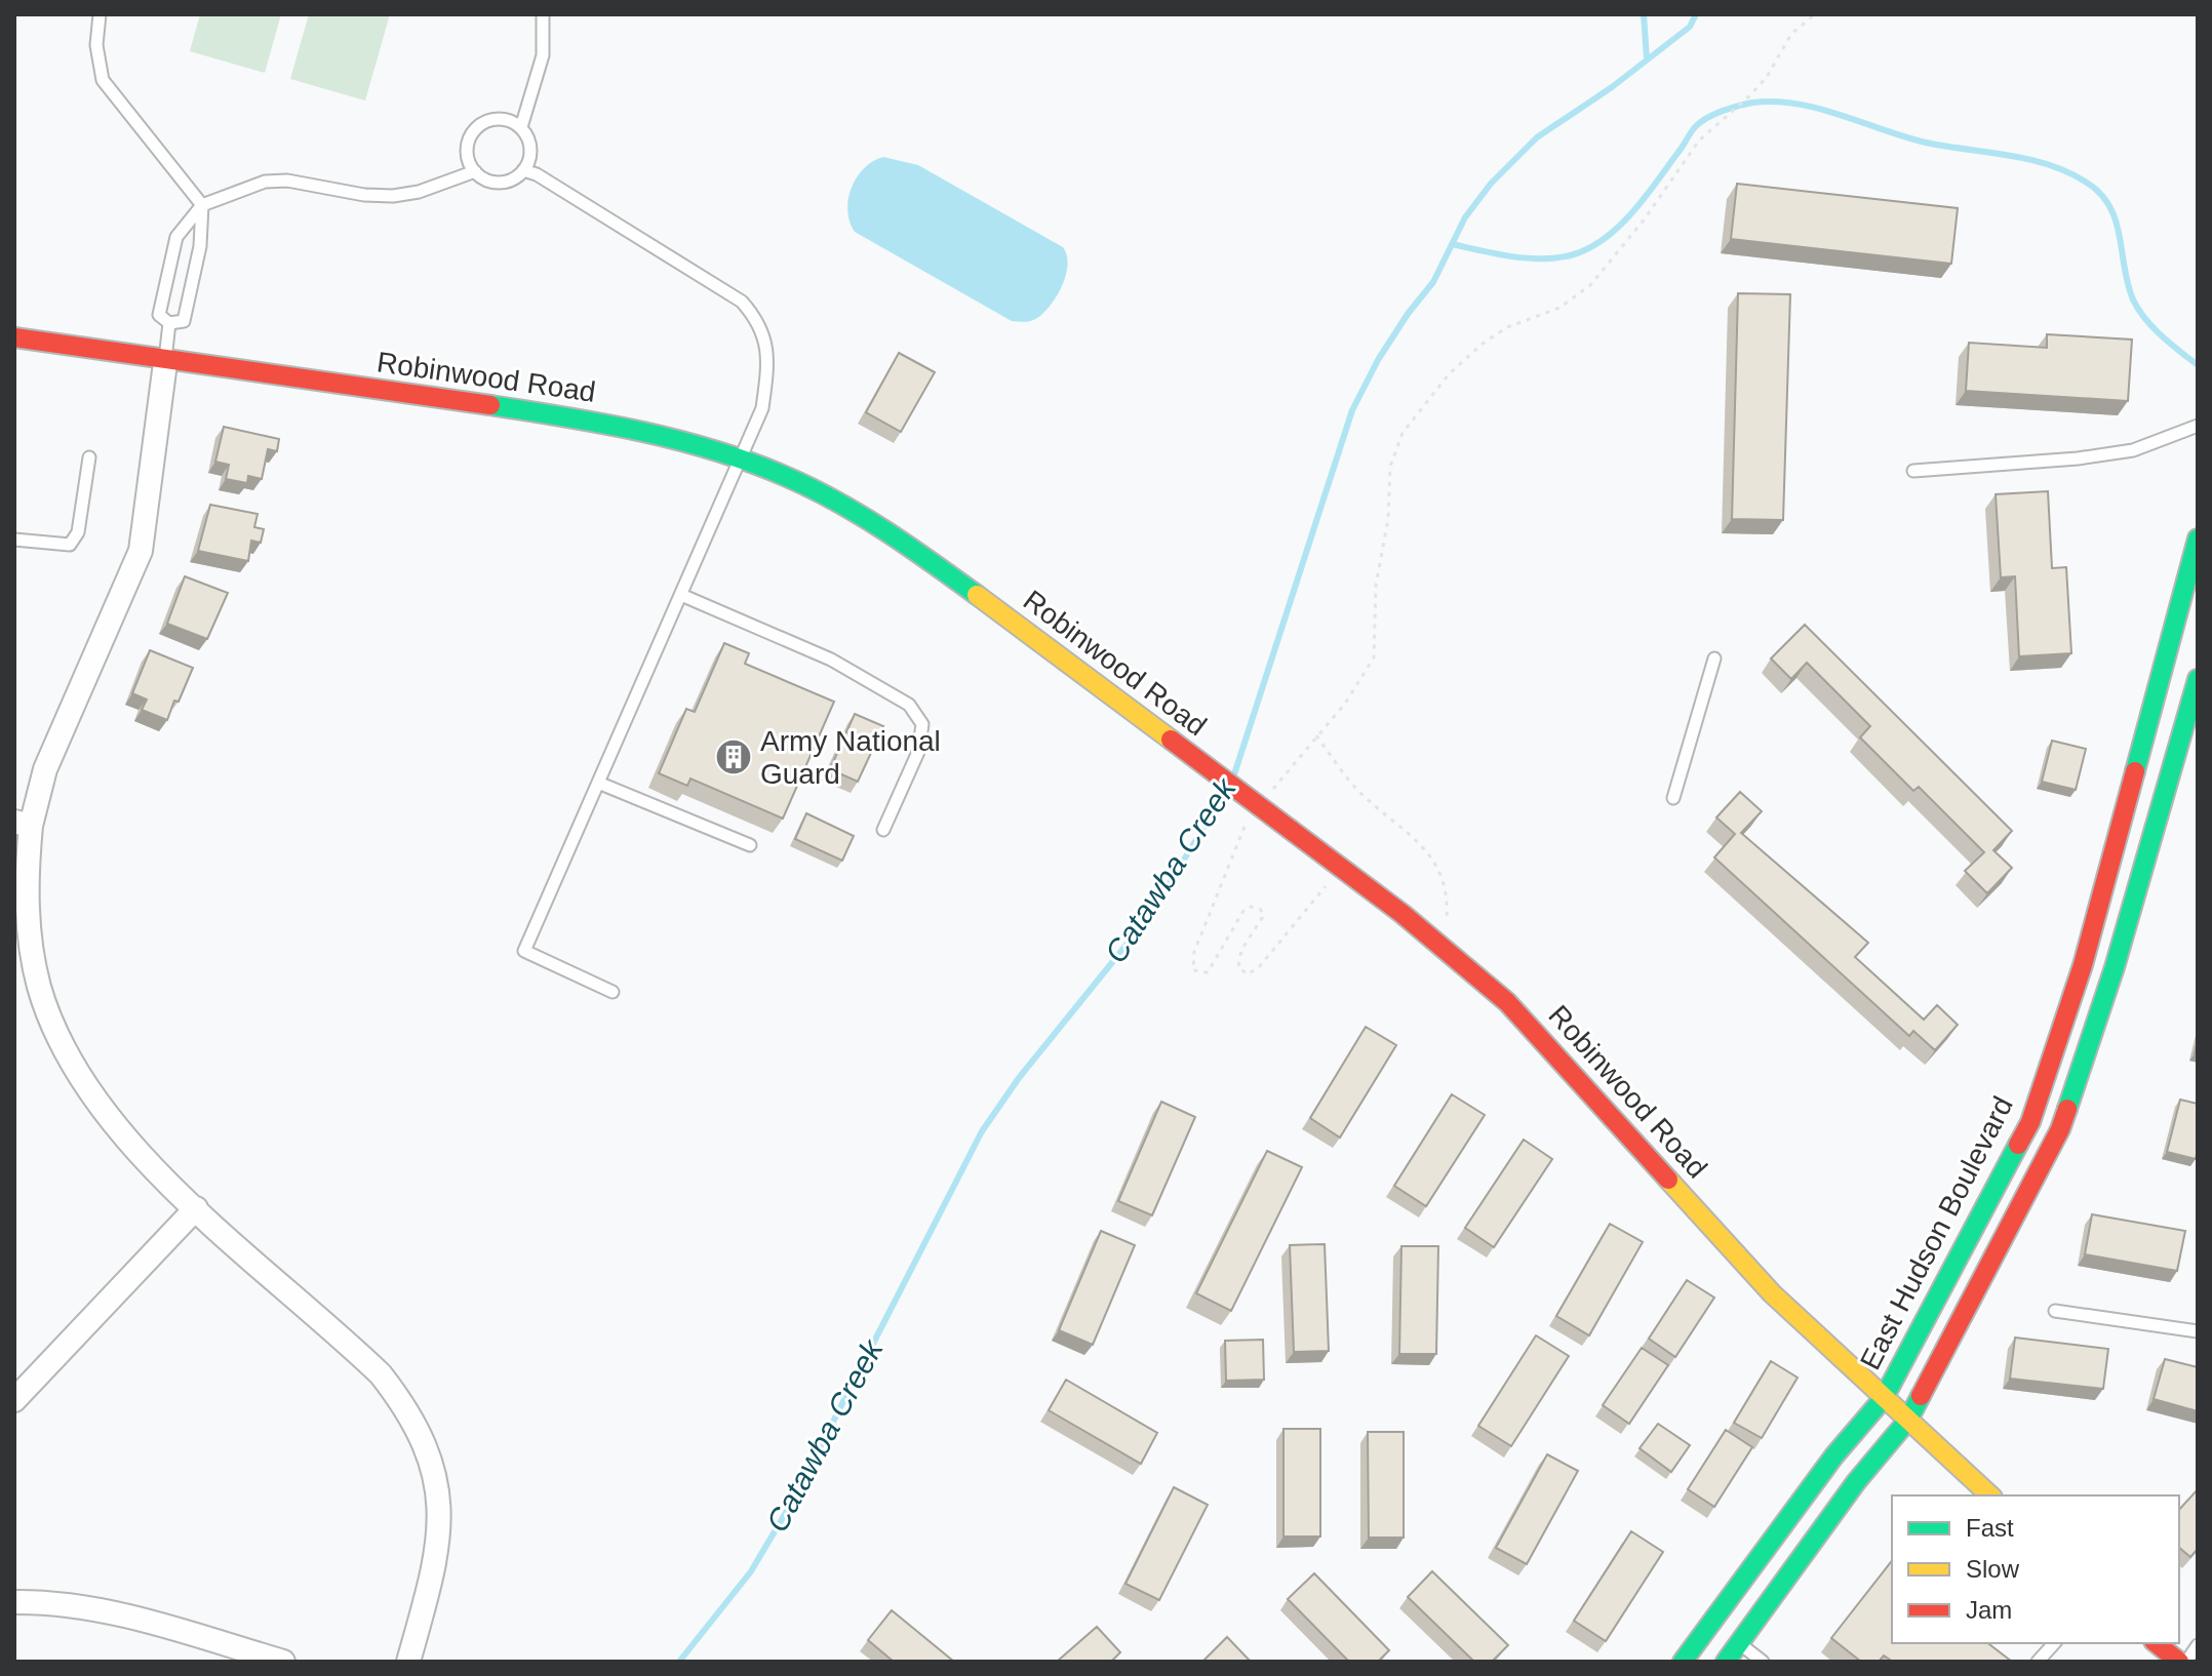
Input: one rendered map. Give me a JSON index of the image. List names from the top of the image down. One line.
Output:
{"streets":{"main road":["Robinwood Road","East Hudson Boulevard"]},"crossings":[["Robinwood Road","East Hudson Boulevard"]],"water":["Catawba Creek"],"places":{"building":["Army National Guard"]},"legend":["Fast","Slow","Jam"]}
